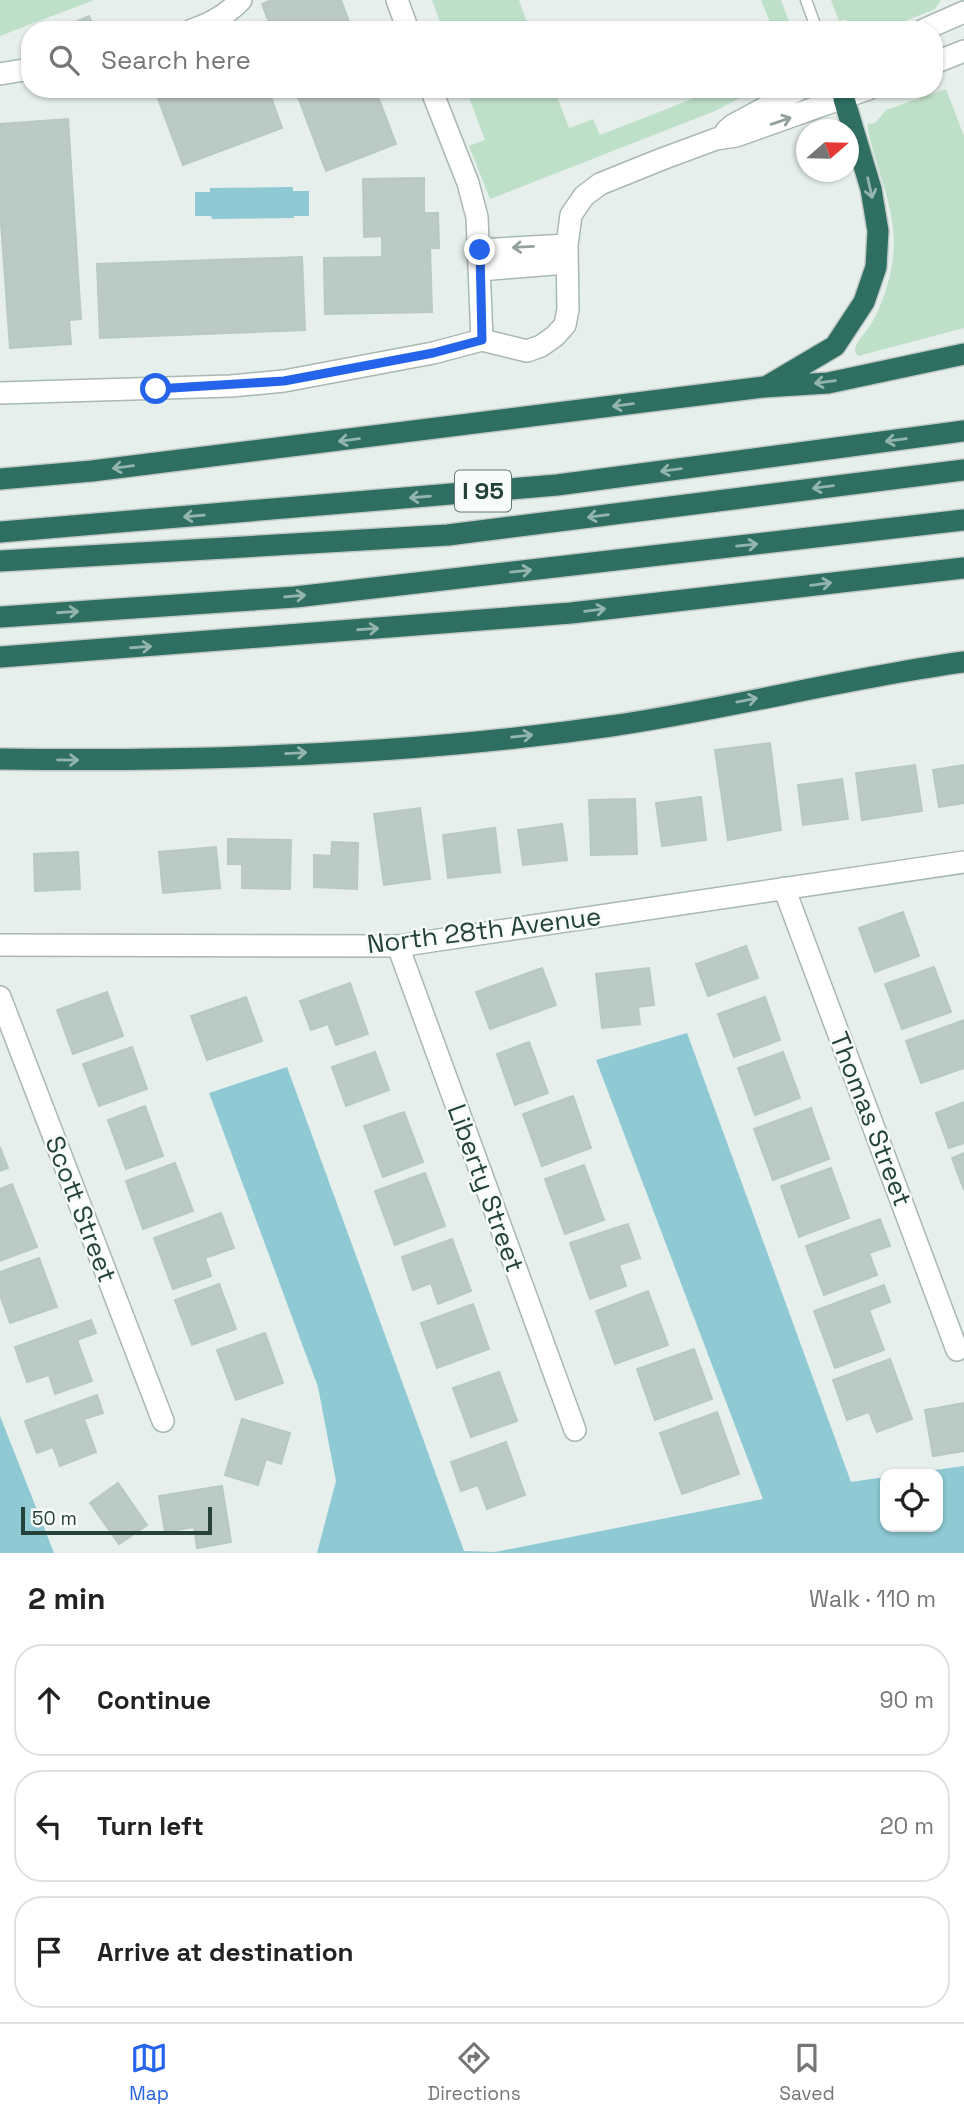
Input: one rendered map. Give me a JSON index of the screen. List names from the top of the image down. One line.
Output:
{"streets":{"highway":["I 95"],"street":["North 28th Avenue","Thomas Street","Liberty Street","Scott Street"]},"crossings":[["North 28th Avenue","Thomas Street"],["North 28th Avenue","Liberty Street"]],"scale_bar":"50 m","north":"right","page":{"search":"Search here","scale":"50 m","heading":["2 min","Walk · 110 m"],"list":[["Continue","90 m"],["Turn left","20 m"],"Arrive at destination"],"nav":["Map","Directions","Saved"]}}
